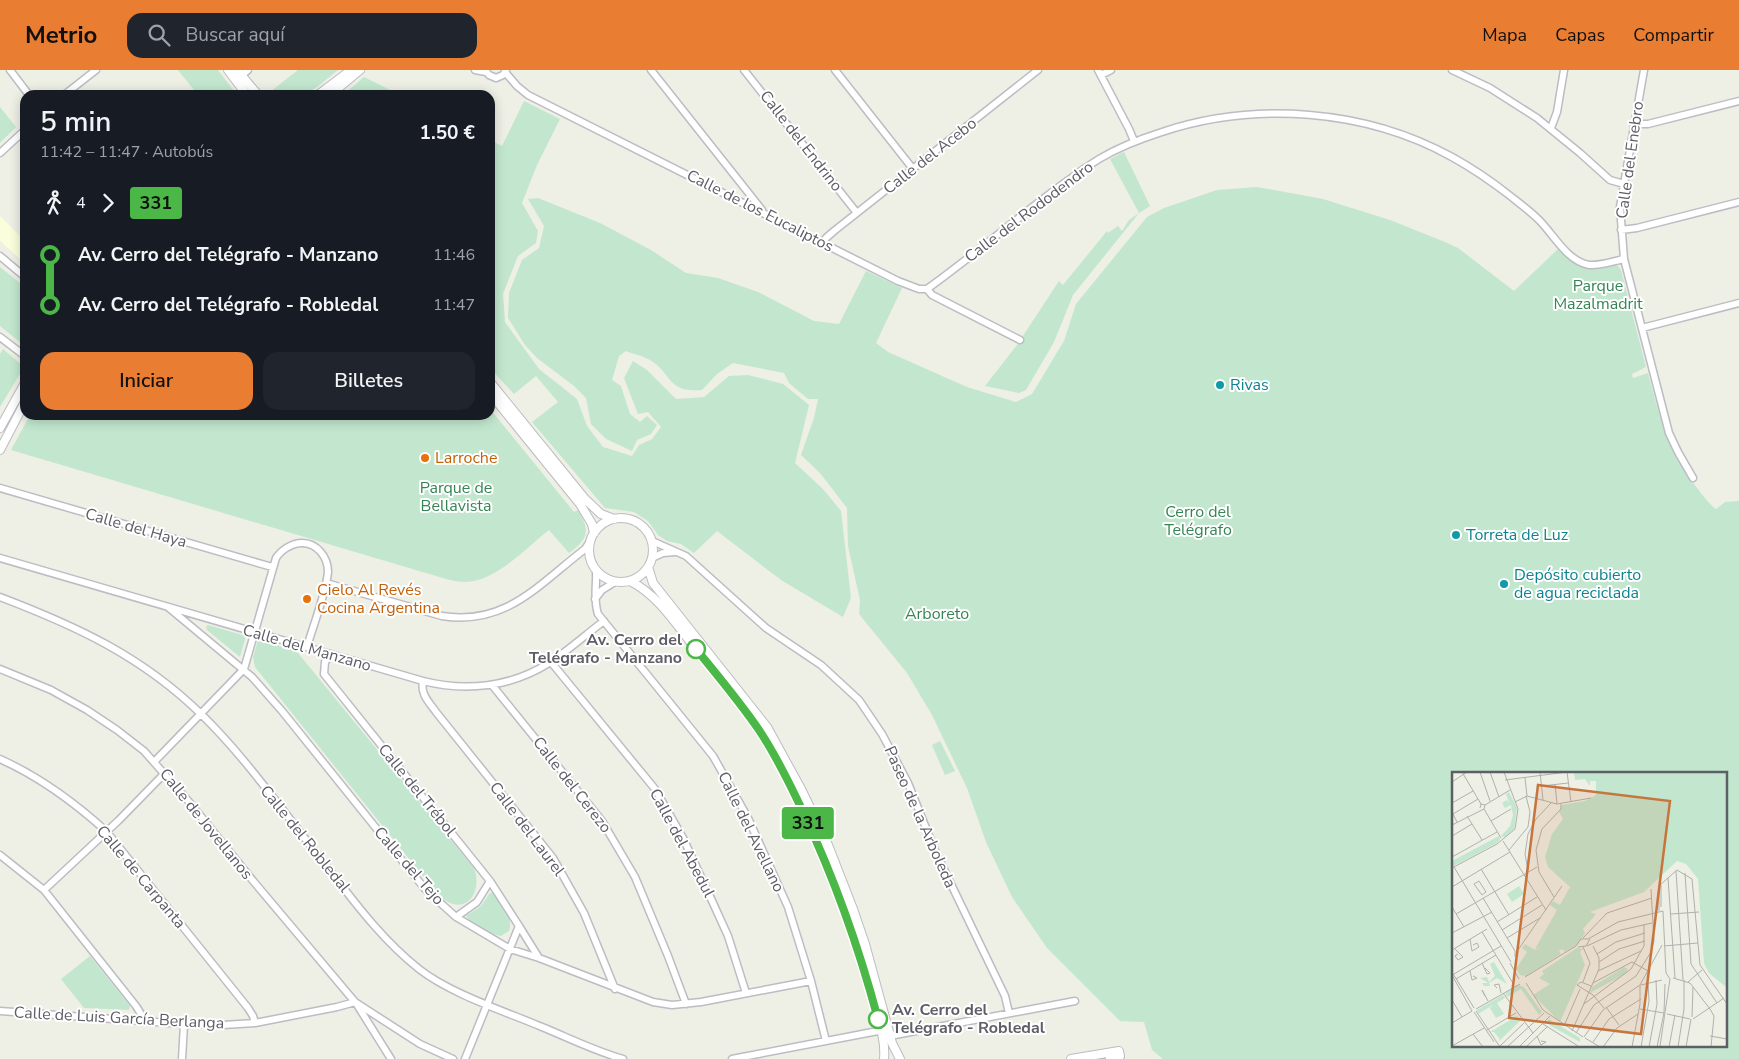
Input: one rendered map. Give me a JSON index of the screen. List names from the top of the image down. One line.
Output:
{"streets":{"street":["Calle del Endrino","Calle del Acebo","Calle del Enebro","Calle de los Eucaliptos","Calle del Rododendro","Calle del Haya","Calle del Manzano","Calle del Cerezo","Calle del Trébol","Paseo de la Arboleda","Calle de Jovellanos","Calle del Laurel","Calle del Avellano","Calle del Robledal","Calle del Abedul","Calle del Tejo","Calle de Carpanta","Calle de Luis García Berlanga"]},"crossings":[["Calle del Endrino","Calle del Acebo"],["Calle del Acebo","Calle de los Eucaliptos"],["Calle del Enebro","Calle del Rododendro"],["Calle de los Eucaliptos","Calle del Rododendro"],["Calle del Manzano","Calle del Cerezo"],["Calle del Manzano","Calle del Trébol"],["Calle del Manzano","Calle del Laurel"],["Calle del Manzano","Calle del Avellano"],["Calle del Manzano","Calle del Abedul"],["Calle del Manzano","Calle del Tejo"],["Calle del Cerezo","Calle del Tejo"],["Calle del Trébol","Calle del Tejo"],["Calle de Jovellanos","Calle de Luis García Berlanga"],["Calle del Laurel","Calle del Tejo"],["Calle del Avellano","Calle del Tejo"],["Calle del Abedul","Calle del Tejo"],["Calle de Carpanta","Calle de Luis García Berlanga"]],"parks":["Parque Mazalmadrit","Parque de Bellavista","Cerro del Telégrafo","Arboreto"],"places":["Rivas","Larroche","Torreta de Luz","Depósito cubierto de agua reciclada","Cielo Al Revés Cocina Argentina","Av. Cerro del Telégrafo - Manzano","Av. Cerro del Telégrafo - Robledal"],"lines":["bus line 331"],"page":{"header":"Metrio","search":"Buscar aquí","nav":["Mapa","Capas","Compartir"],"on_map":"331","heading":["5 min","11:42 – 11:47 · Autobús","1.50 €"],"legs":["4","331"],"list":[{"name":"Av. Cerro del Telégrafo - Manzano","value":"11:46"},{"name":"Av. Cerro del Telégrafo - Robledal","value":"11:47"}],"buttons":["Iniciar","Billetes"]}}
